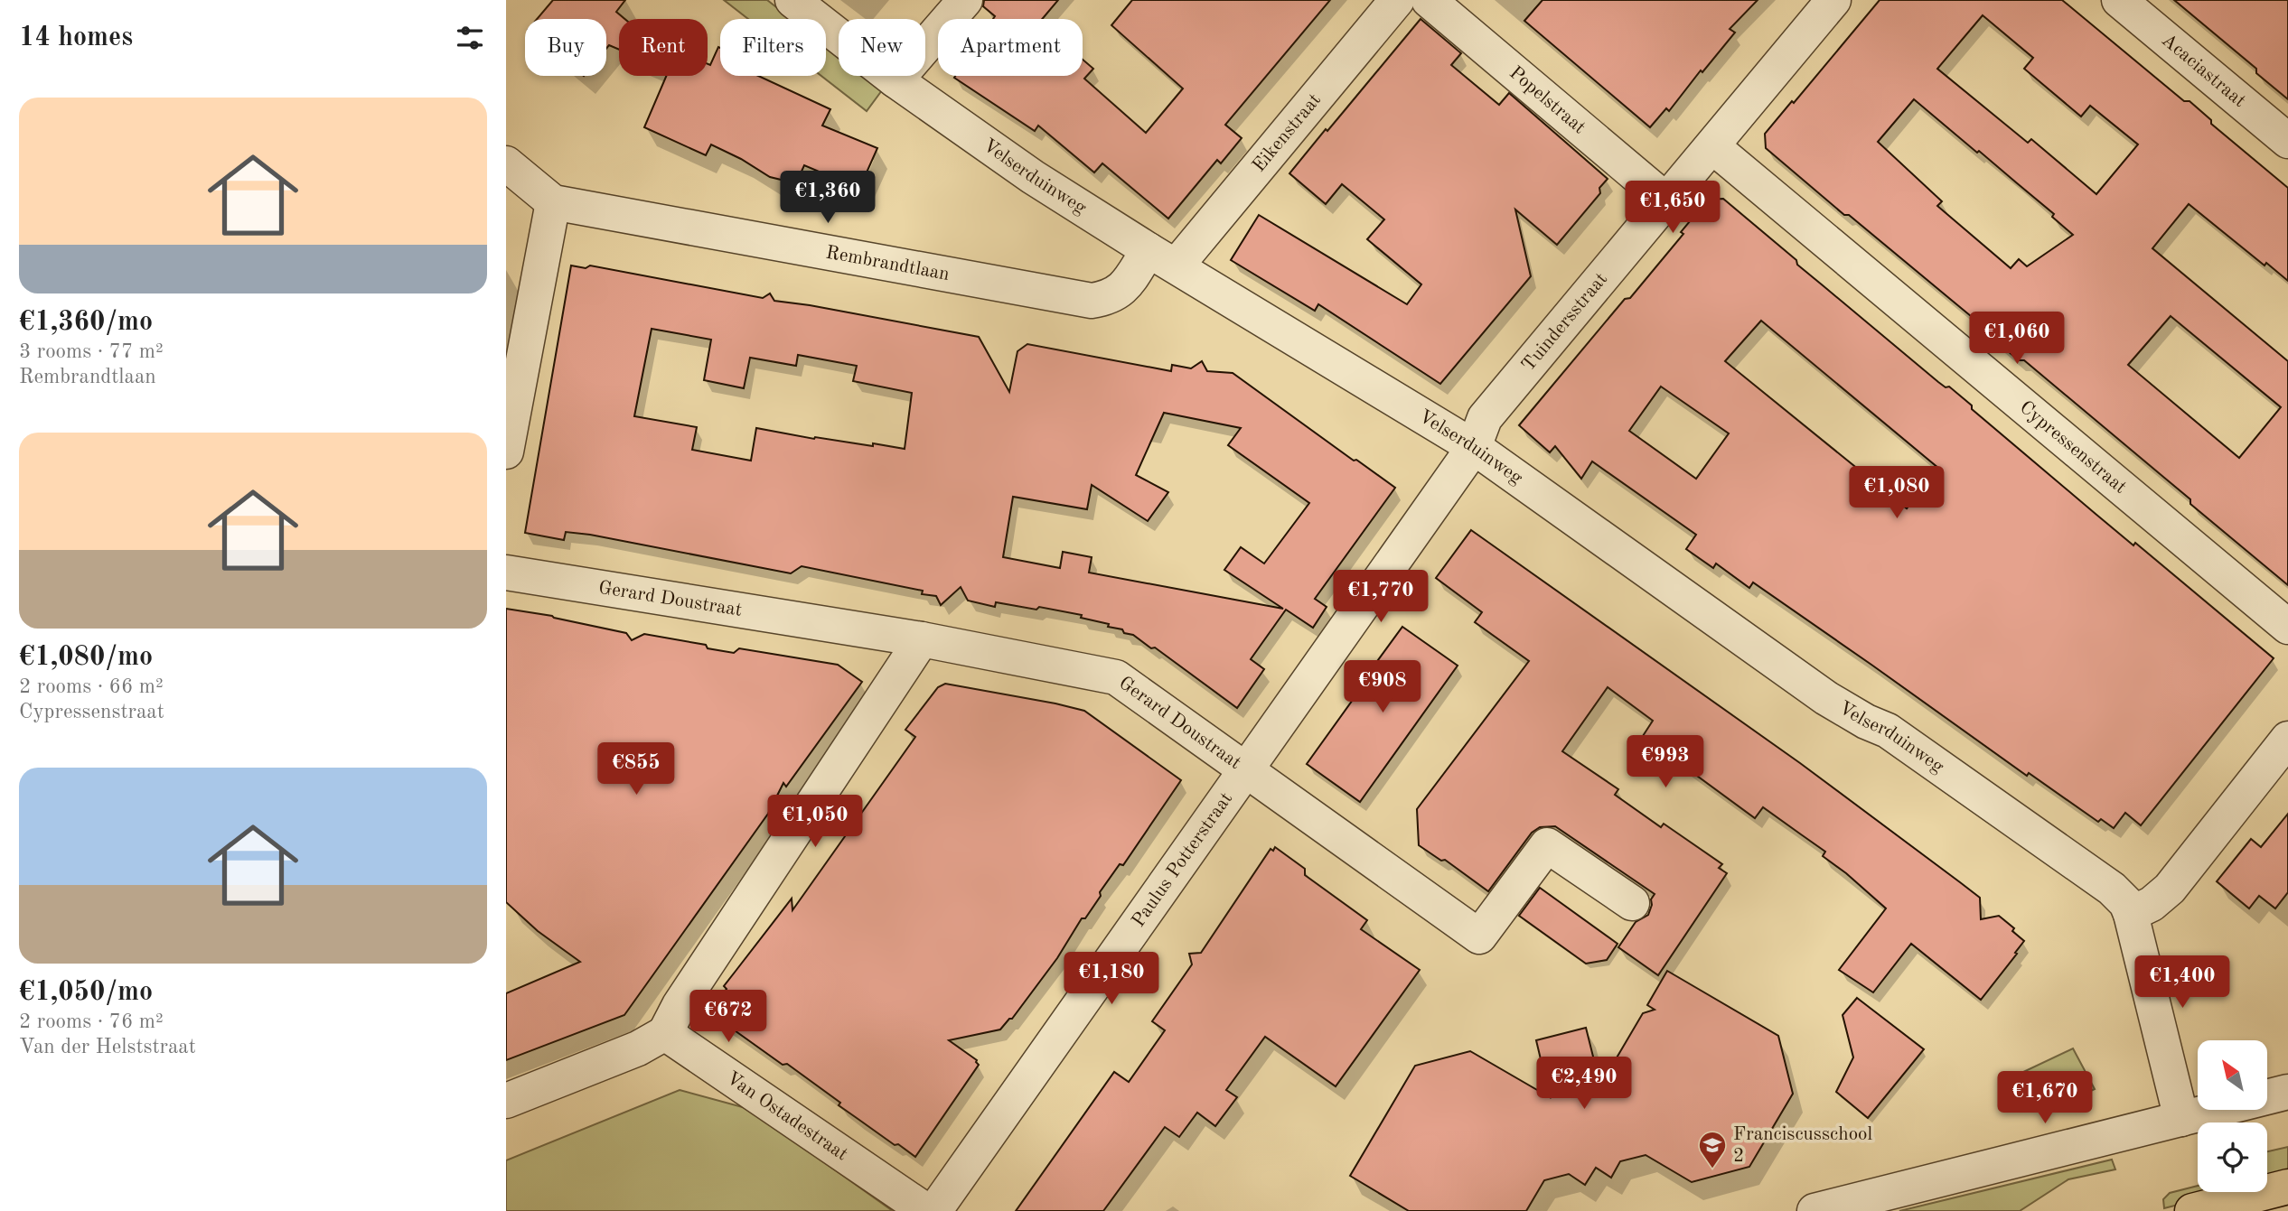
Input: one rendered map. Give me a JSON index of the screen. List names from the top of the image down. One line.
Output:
{"streets":{"street":["Acaciastraat","Popelstraat","Eikenstraat","Velserduinweg","Rembrandtlaan","Tuindersstraat","Cypressenstraat","Gerard Doustraat","Paulus Potterstraat","Van Ostadestraat"]},"crossings":[["Popelstraat","Tuindersstraat"],["Eikenstraat","Velserduinweg"],["Eikenstraat","Rembrandtlaan"],["Velserduinweg","Rembrandtlaan"],["Velserduinweg","Tuindersstraat"],["Velserduinweg","Paulus Potterstraat"],["Tuindersstraat","Cypressenstraat"],["Tuindersstraat","Paulus Potterstraat"],["Gerard Doustraat","Paulus Potterstraat"]],"places":{"school or university":["Franciscusschool 2"]},"north":"top left","page":{"heading":"14 homes","chip":["Buy","Rent","Filters","New","Apartment"],"list":[{"name":"€1,360/mo","note":"3 rooms · 77 m² · Rembrandtlaan"},{"name":"€1,080/mo","note":"2 rooms · 66 m² · Cypressenstraat"},{"name":"€1,050/mo","note":"2 rooms · 76 m² · Van der Helststraat"}],"price":["€1,360","€1,650","€1,060","€1,080","€1,770","€908","€993","€855","€1,050","€1,180","€1,400","€672","€2,490","€1,670"]}}
